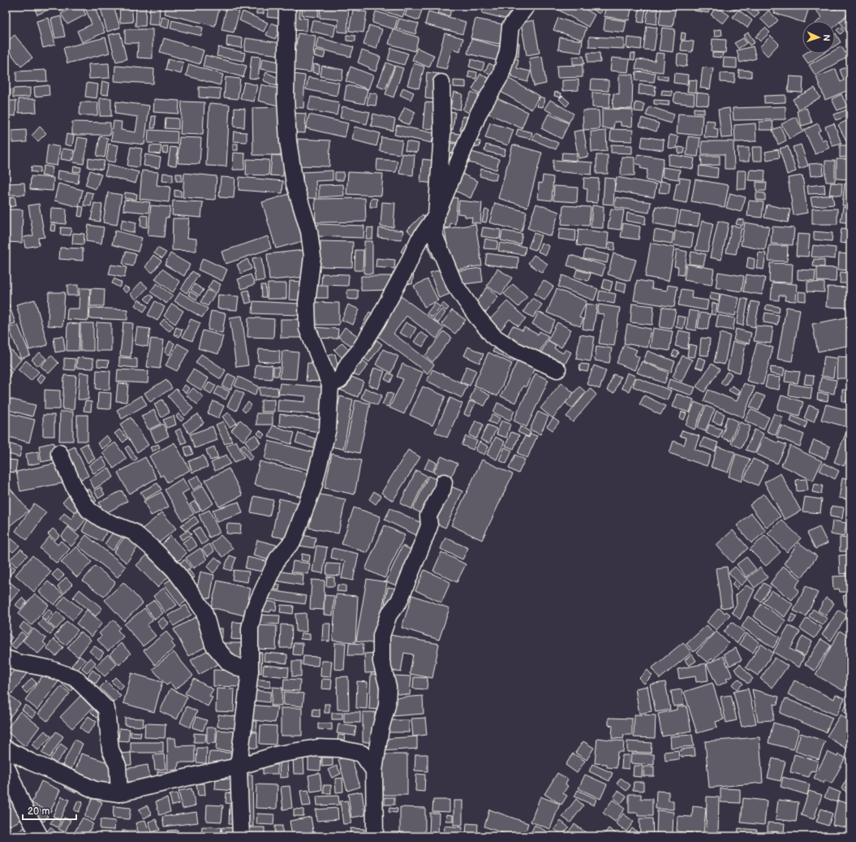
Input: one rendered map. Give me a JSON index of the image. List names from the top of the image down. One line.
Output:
{"scale_bar":"20 m","north":"right"}
